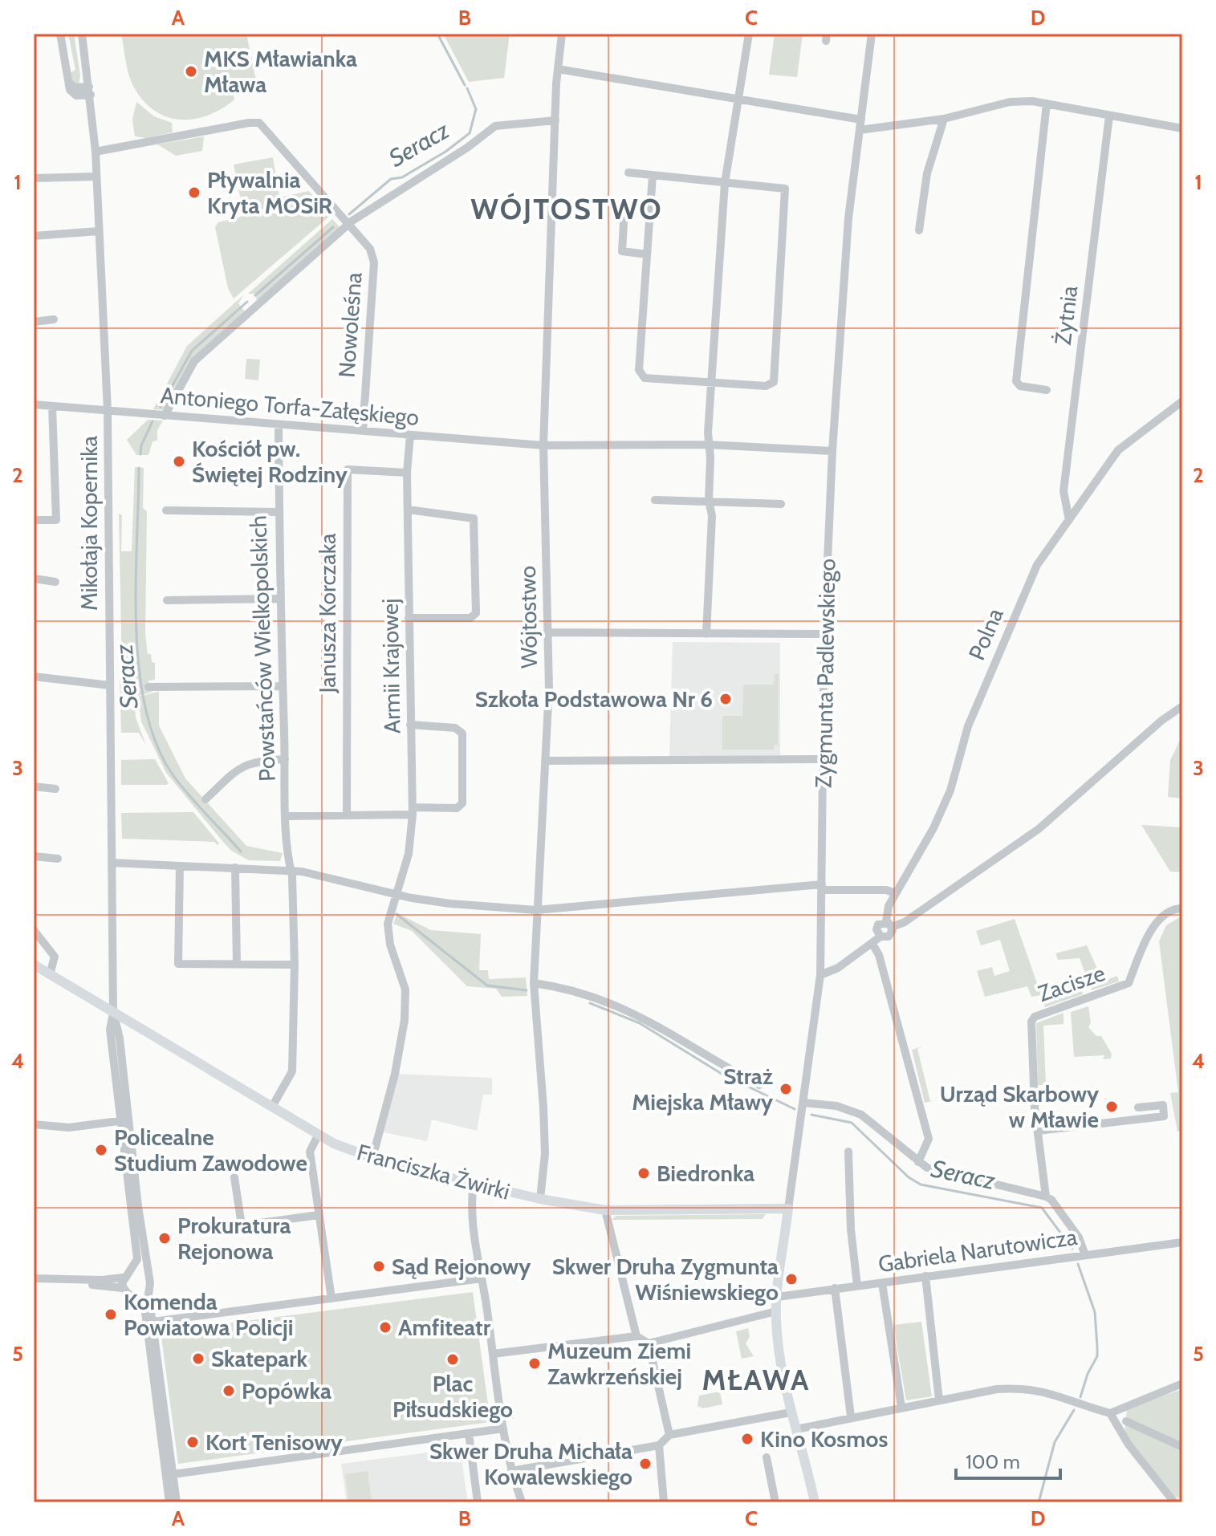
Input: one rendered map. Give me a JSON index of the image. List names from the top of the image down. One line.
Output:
{"streets":{"main road":["Zygmunta Padlewskiego","Franciszka Żwirki"],"street":["Żytnia","Nowoleśna","Antoniego Torfa-Załęskiego","Mikołaja Kopernika","Janusza Korczaka","Wójtostwo","Polna","Powstańców Wielkopolskich","Armii Krajowej","Zacisze","Gabriela Narutowicza"]},"crossings":[["Żytnia","Polna"],["Nowoleśna","Antoniego Torfa-Załęskiego"],["Nowoleśna","Mikołaja Kopernika"],["Antoniego Torfa-Załęskiego","Mikołaja Kopernika"],["Antoniego Torfa-Załęskiego","Wójtostwo"],["Antoniego Torfa-Załęskiego","Powstańców Wielkopolskich"],["Antoniego Torfa-Załęskiego","Armii Krajowej"],["Antoniego Torfa-Załęskiego","Zygmunta Padlewskiego"],["Mikołaja Kopernika","Franciszka Żwirki"],["Janusza Korczaka","Armii Krajowej"],["Wójtostwo","Franciszka Żwirki"],["Powstańców Wielkopolskich","Franciszka Żwirki"],["Armii Krajowej","Franciszka Żwirki"],["Zygmunta Padlewskiego","Franciszka Żwirki"],["Zygmunta Padlewskiego","Gabriela Narutowicza"]],"districts":["WÓJTOSTWO","MŁAWA"],"water":["Seracz"],"places":["MKS Mławianka Mława","Pływalnia Kryta MOSiR","Kościół pw. Świętej Rodziny","Szkoła Podstawowa Nr 6","Straż Miejska Mławy","Urząd Skarbowy w Mławie","Policealne Studium Zawodowe","Biedronka","Prokuratura Rejonowa","Sąd Rejonowy","Skwer Druha Zygmunta Wiśniewskiego","Komenda Powiatowa Policji","Amfiteatr","Skatepark","Plac Piłsudskiego","Muzeum Ziemi Zawkrzeńskiej","Popówka","Kino Kosmos","Kort Tenisowy","Skwer Druha Michała Kowalewskiego"],"scale_bar":"100 m","grid":{"columns":["A","B","C","D"],"rows":["1","2","3","4","5"]}}
